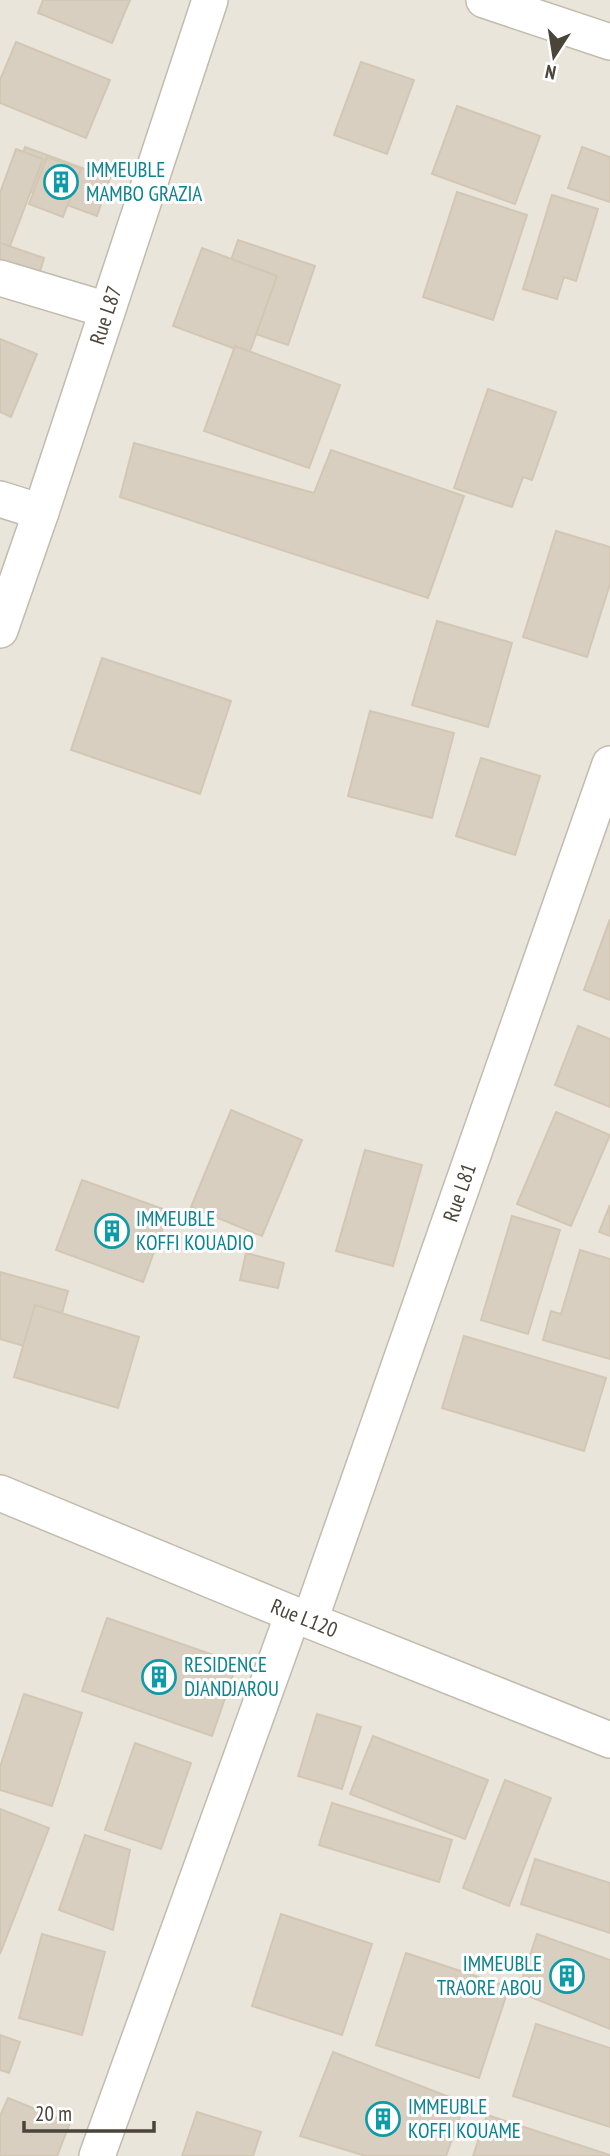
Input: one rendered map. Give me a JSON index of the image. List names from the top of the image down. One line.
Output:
{"streets":{"street":["Rue L87","Rue L81","Rue L120"]},"crossings":[["Rue L81","Rue L120"]],"places":{"building":["IMMEUBLE MAMBO GRAZIA","IMMEUBLE KOFFI KOUADIO","RESIDENCE DJANDJAROU","IMMEUBLE TRAORE ABOU","IMMEUBLE KOFFI KOUAME"]},"scale_bar":"20 m","north":"bottom"}
